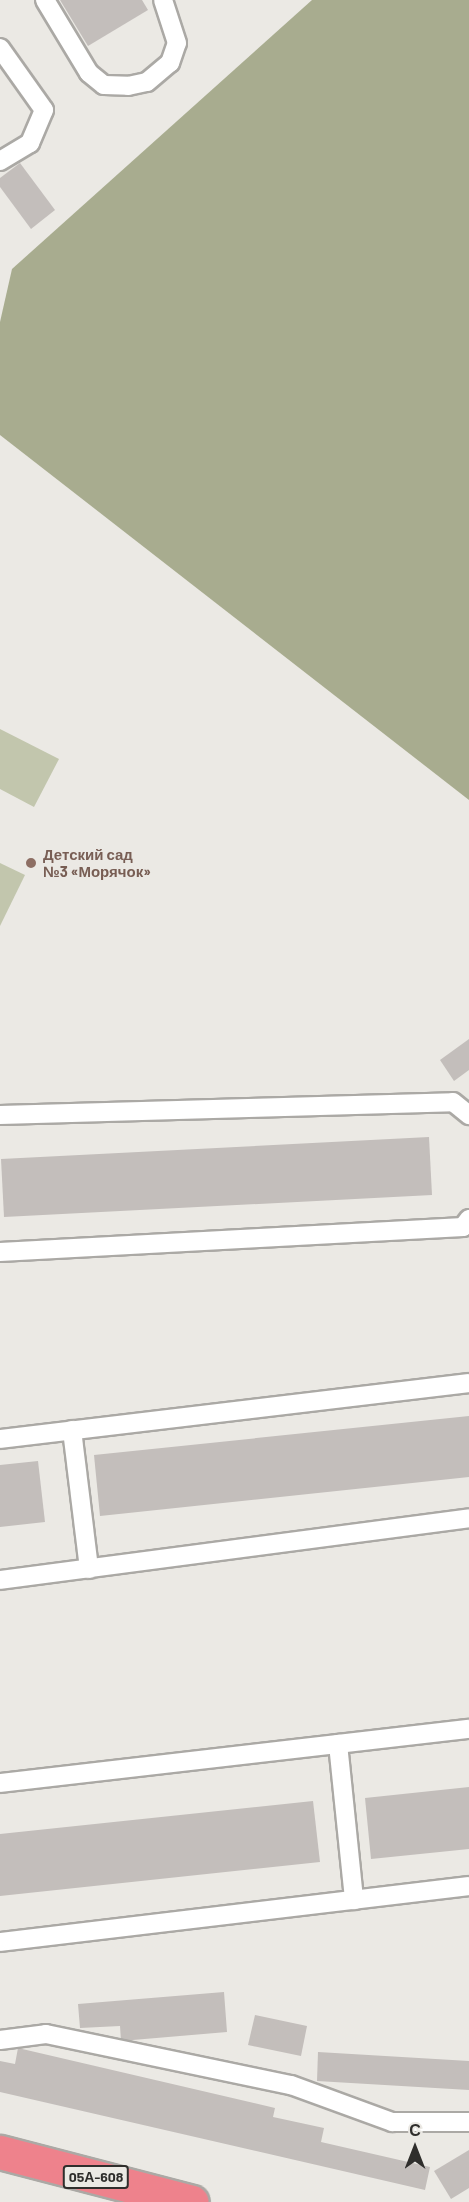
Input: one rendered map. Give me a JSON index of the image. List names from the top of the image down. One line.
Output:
{"streets":{"highway":["05А-608"]},"places":["Детский сад №3 «Морячок»"],"north":"top"}
